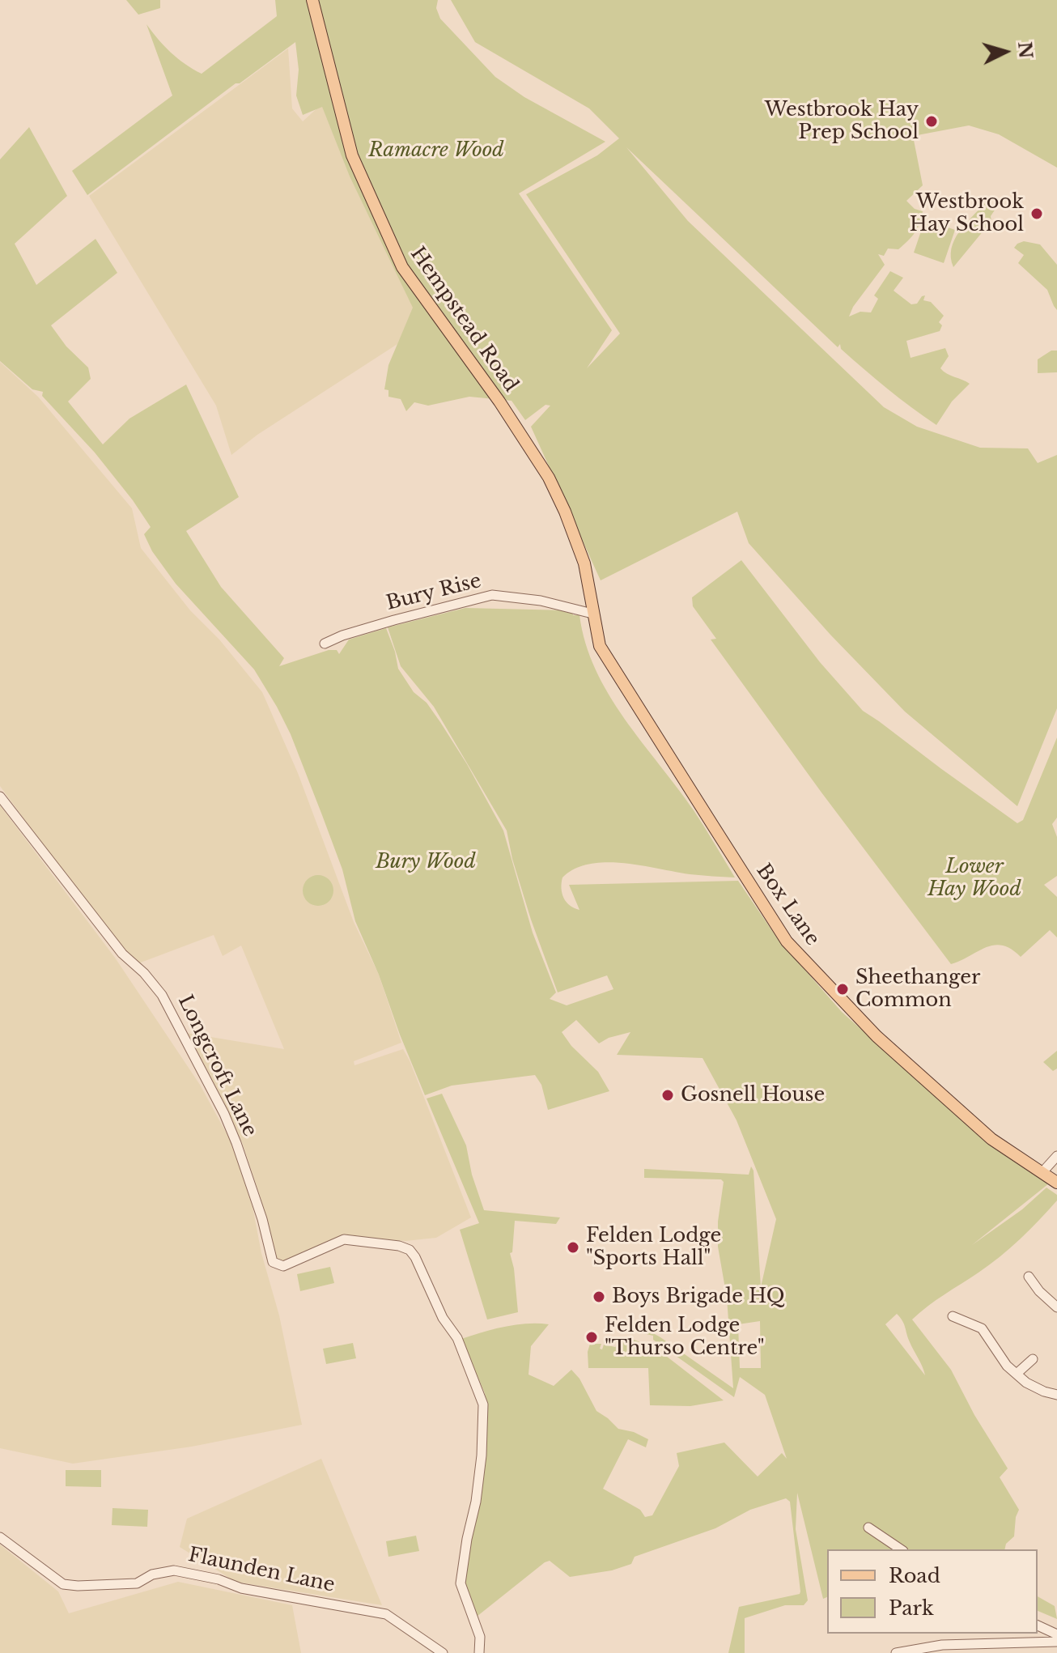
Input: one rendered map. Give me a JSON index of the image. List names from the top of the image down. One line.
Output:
{"streets":{"main road":["Hempstead Road","Box Lane"],"street":["Bury Rise","Longcroft Lane","Flaunden Lane"]},"crossings":[["Hempstead Road","Bury Rise"],["Hempstead Road","Box Lane"],["Bury Rise","Box Lane"]],"parks":["Ramacre Wood","Bury Wood","Lower Hay Wood"],"places":["Westbrook Hay Prep School","Westbrook Hay School","Sheethanger Common","Gosnell House","Felden Lodge \"Sports Hall\"","Boys Brigade HQ","Felden Lodge \"Thurso Centre\""],"legend":["Road","Park"],"north":"right"}
